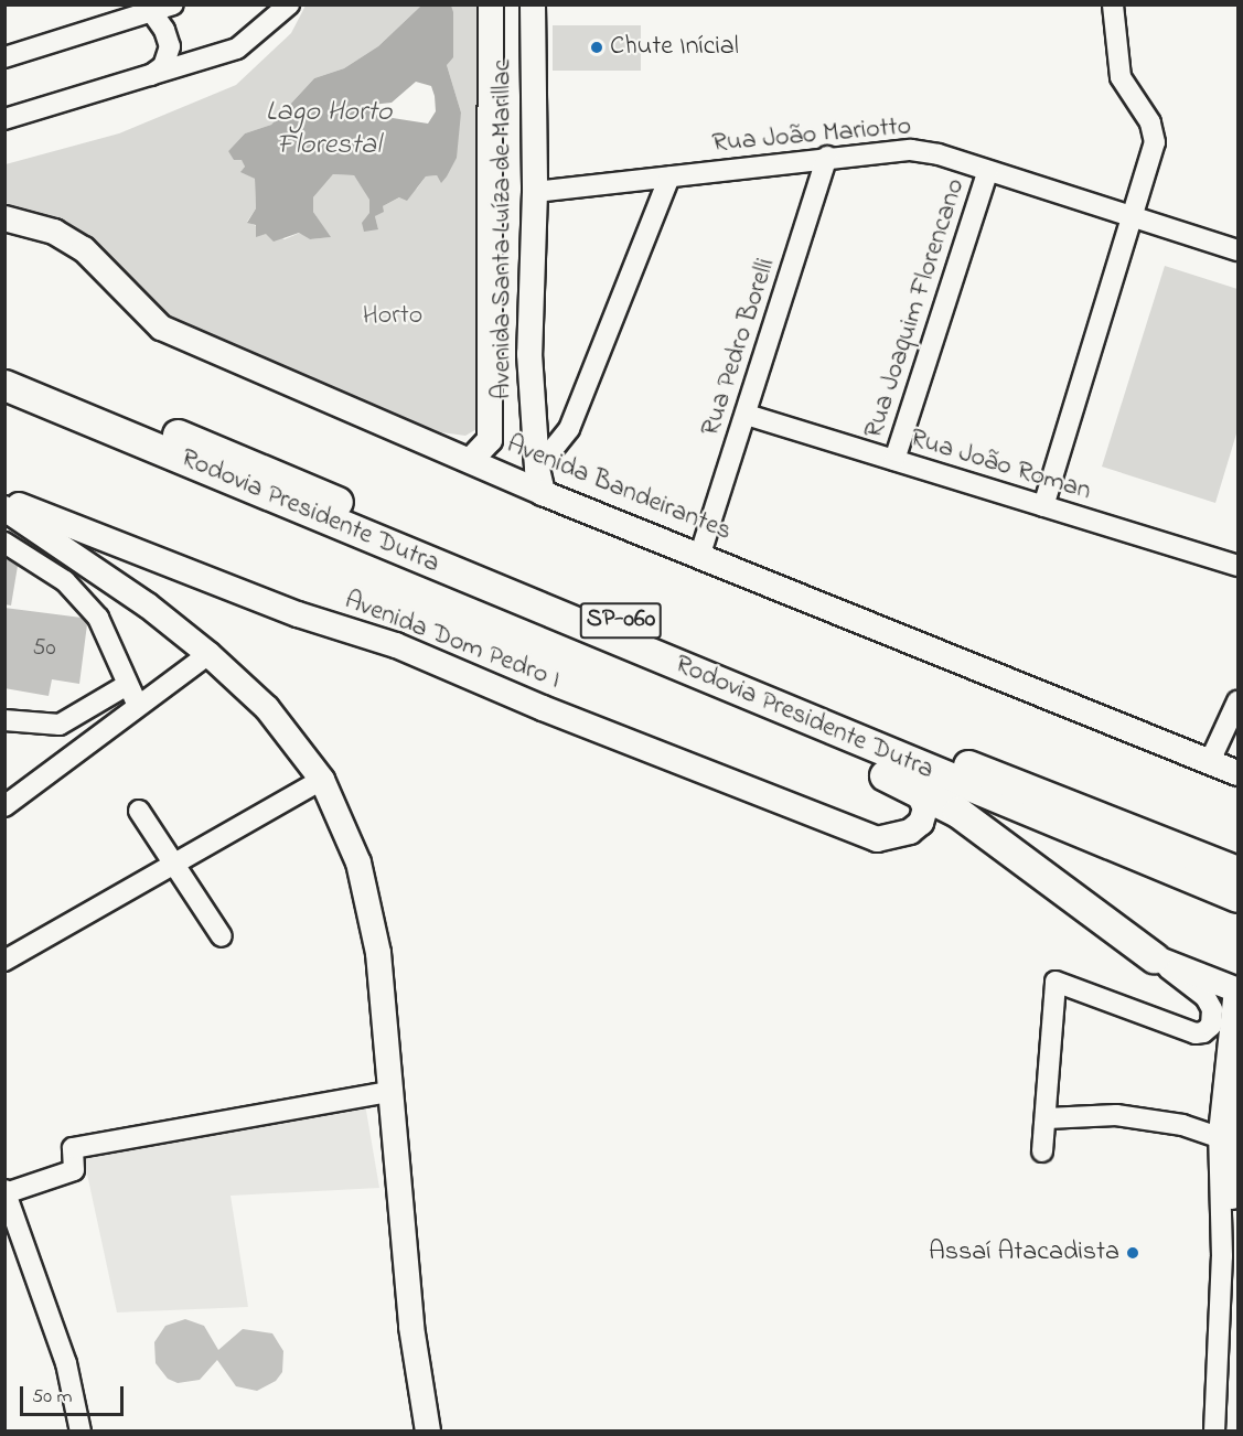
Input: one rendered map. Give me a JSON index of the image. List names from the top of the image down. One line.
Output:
{"streets":{"highway":["Rodovia Presidente Dutra","SP-060"],"main road":["Avenida Santa Luíza de Marillac","Avenida Bandeirantes","Avenida Dom Pedro I"],"street":["Rua João Mariotto","Rua Joaquim Florencano","Rua Pedro Borelli","Rua João Roman"]},"crossings":[["Rua João Mariotto","Avenida Santa Luíza de Marillac"],["Rua João Mariotto","Rua Joaquim Florencano"],["Rua João Mariotto","Rua Pedro Borelli"],["Avenida Santa Luíza de Marillac","Avenida Bandeirantes"],["Rua Joaquim Florencano","Rua João Roman"],["Rua Pedro Borelli","Rua João Roman"],["Rua Pedro Borelli","Avenida Bandeirantes"]],"water":["Lago Horto Florestal"],"parks":["Horto"],"places":["Chute Inícial","Assaí Atacadista"],"house_numbers":["50"],"scale_bar":"50 m"}
